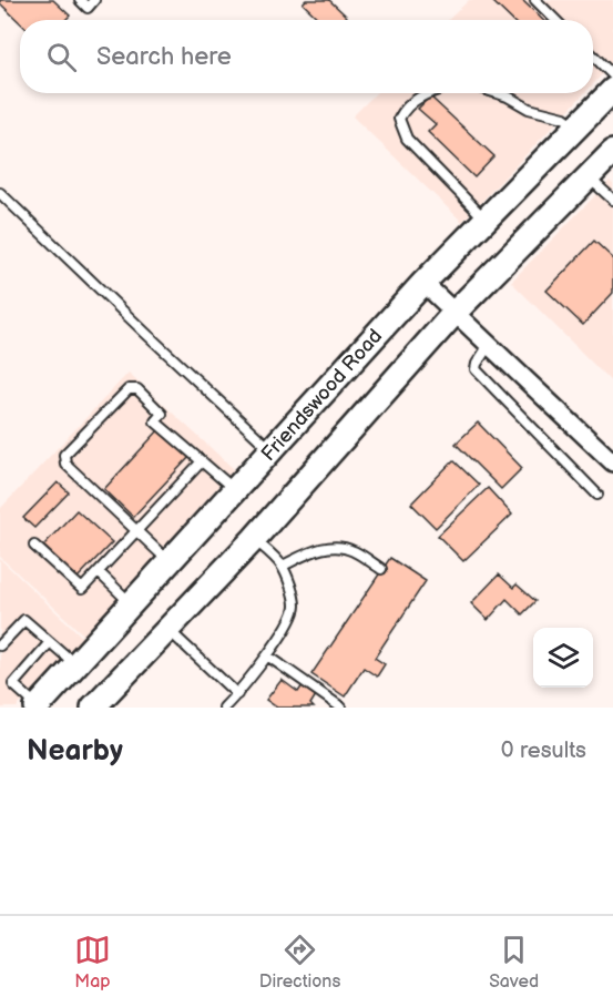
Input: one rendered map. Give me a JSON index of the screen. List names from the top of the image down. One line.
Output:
{"streets":{"main road":["Friendswood Road"]},"page":{"search":"Search here","heading":["Nearby","0 results"],"nav":["Map","Directions","Saved"]}}
